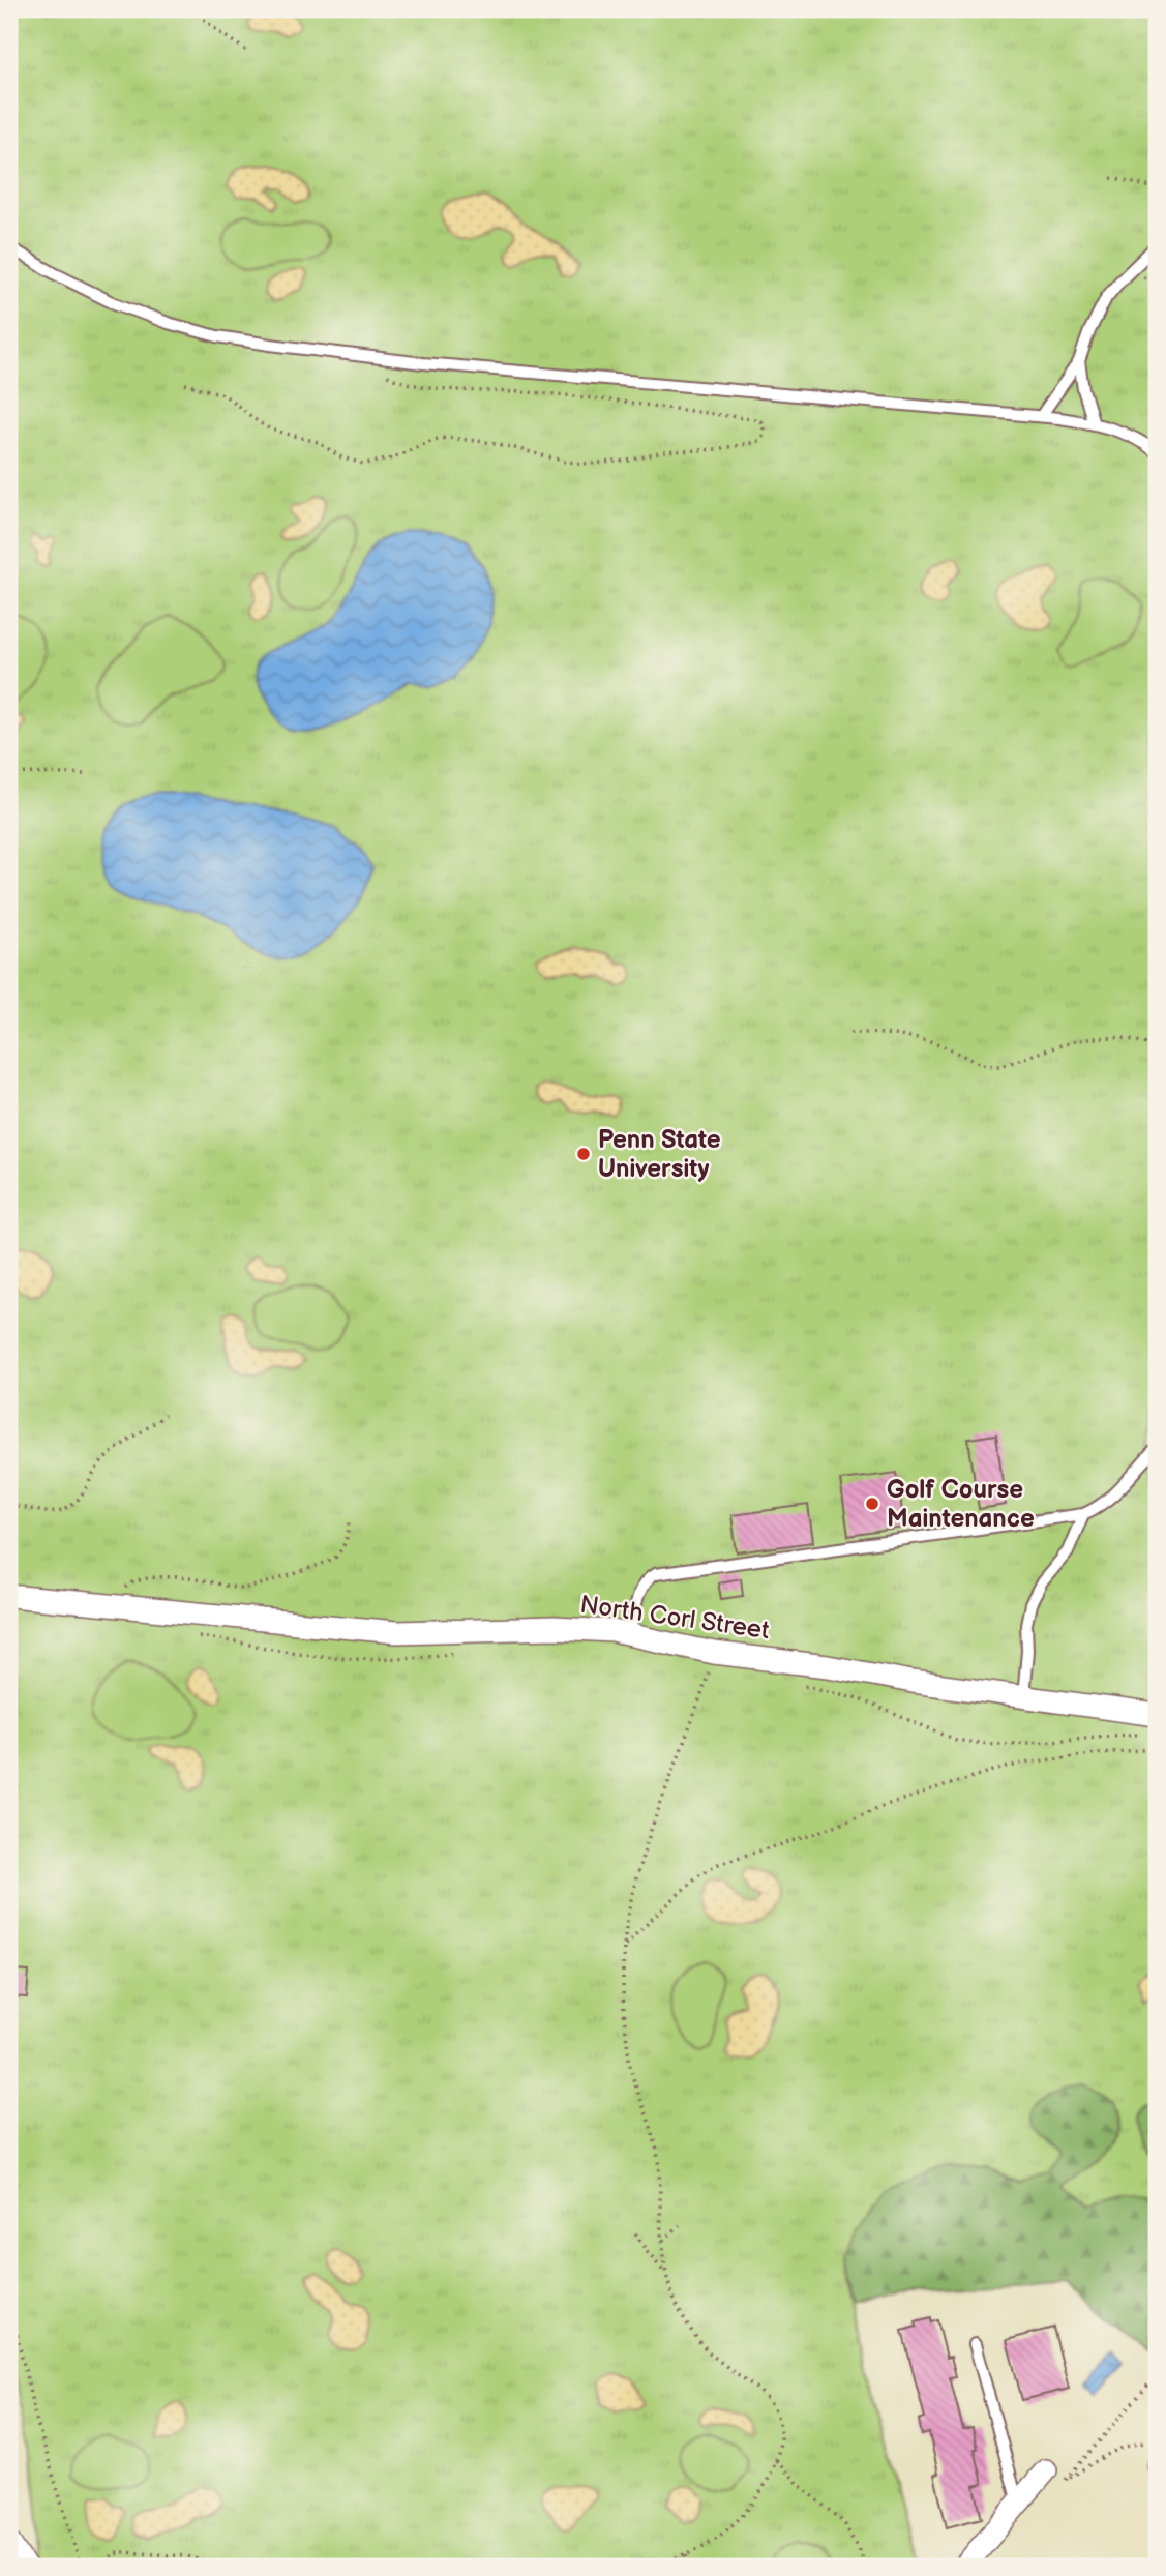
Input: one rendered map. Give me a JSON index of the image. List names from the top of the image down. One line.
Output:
{"streets":{"street":["North Corl Street"]},"places":["Penn State University","Golf Course Maintenance"]}
